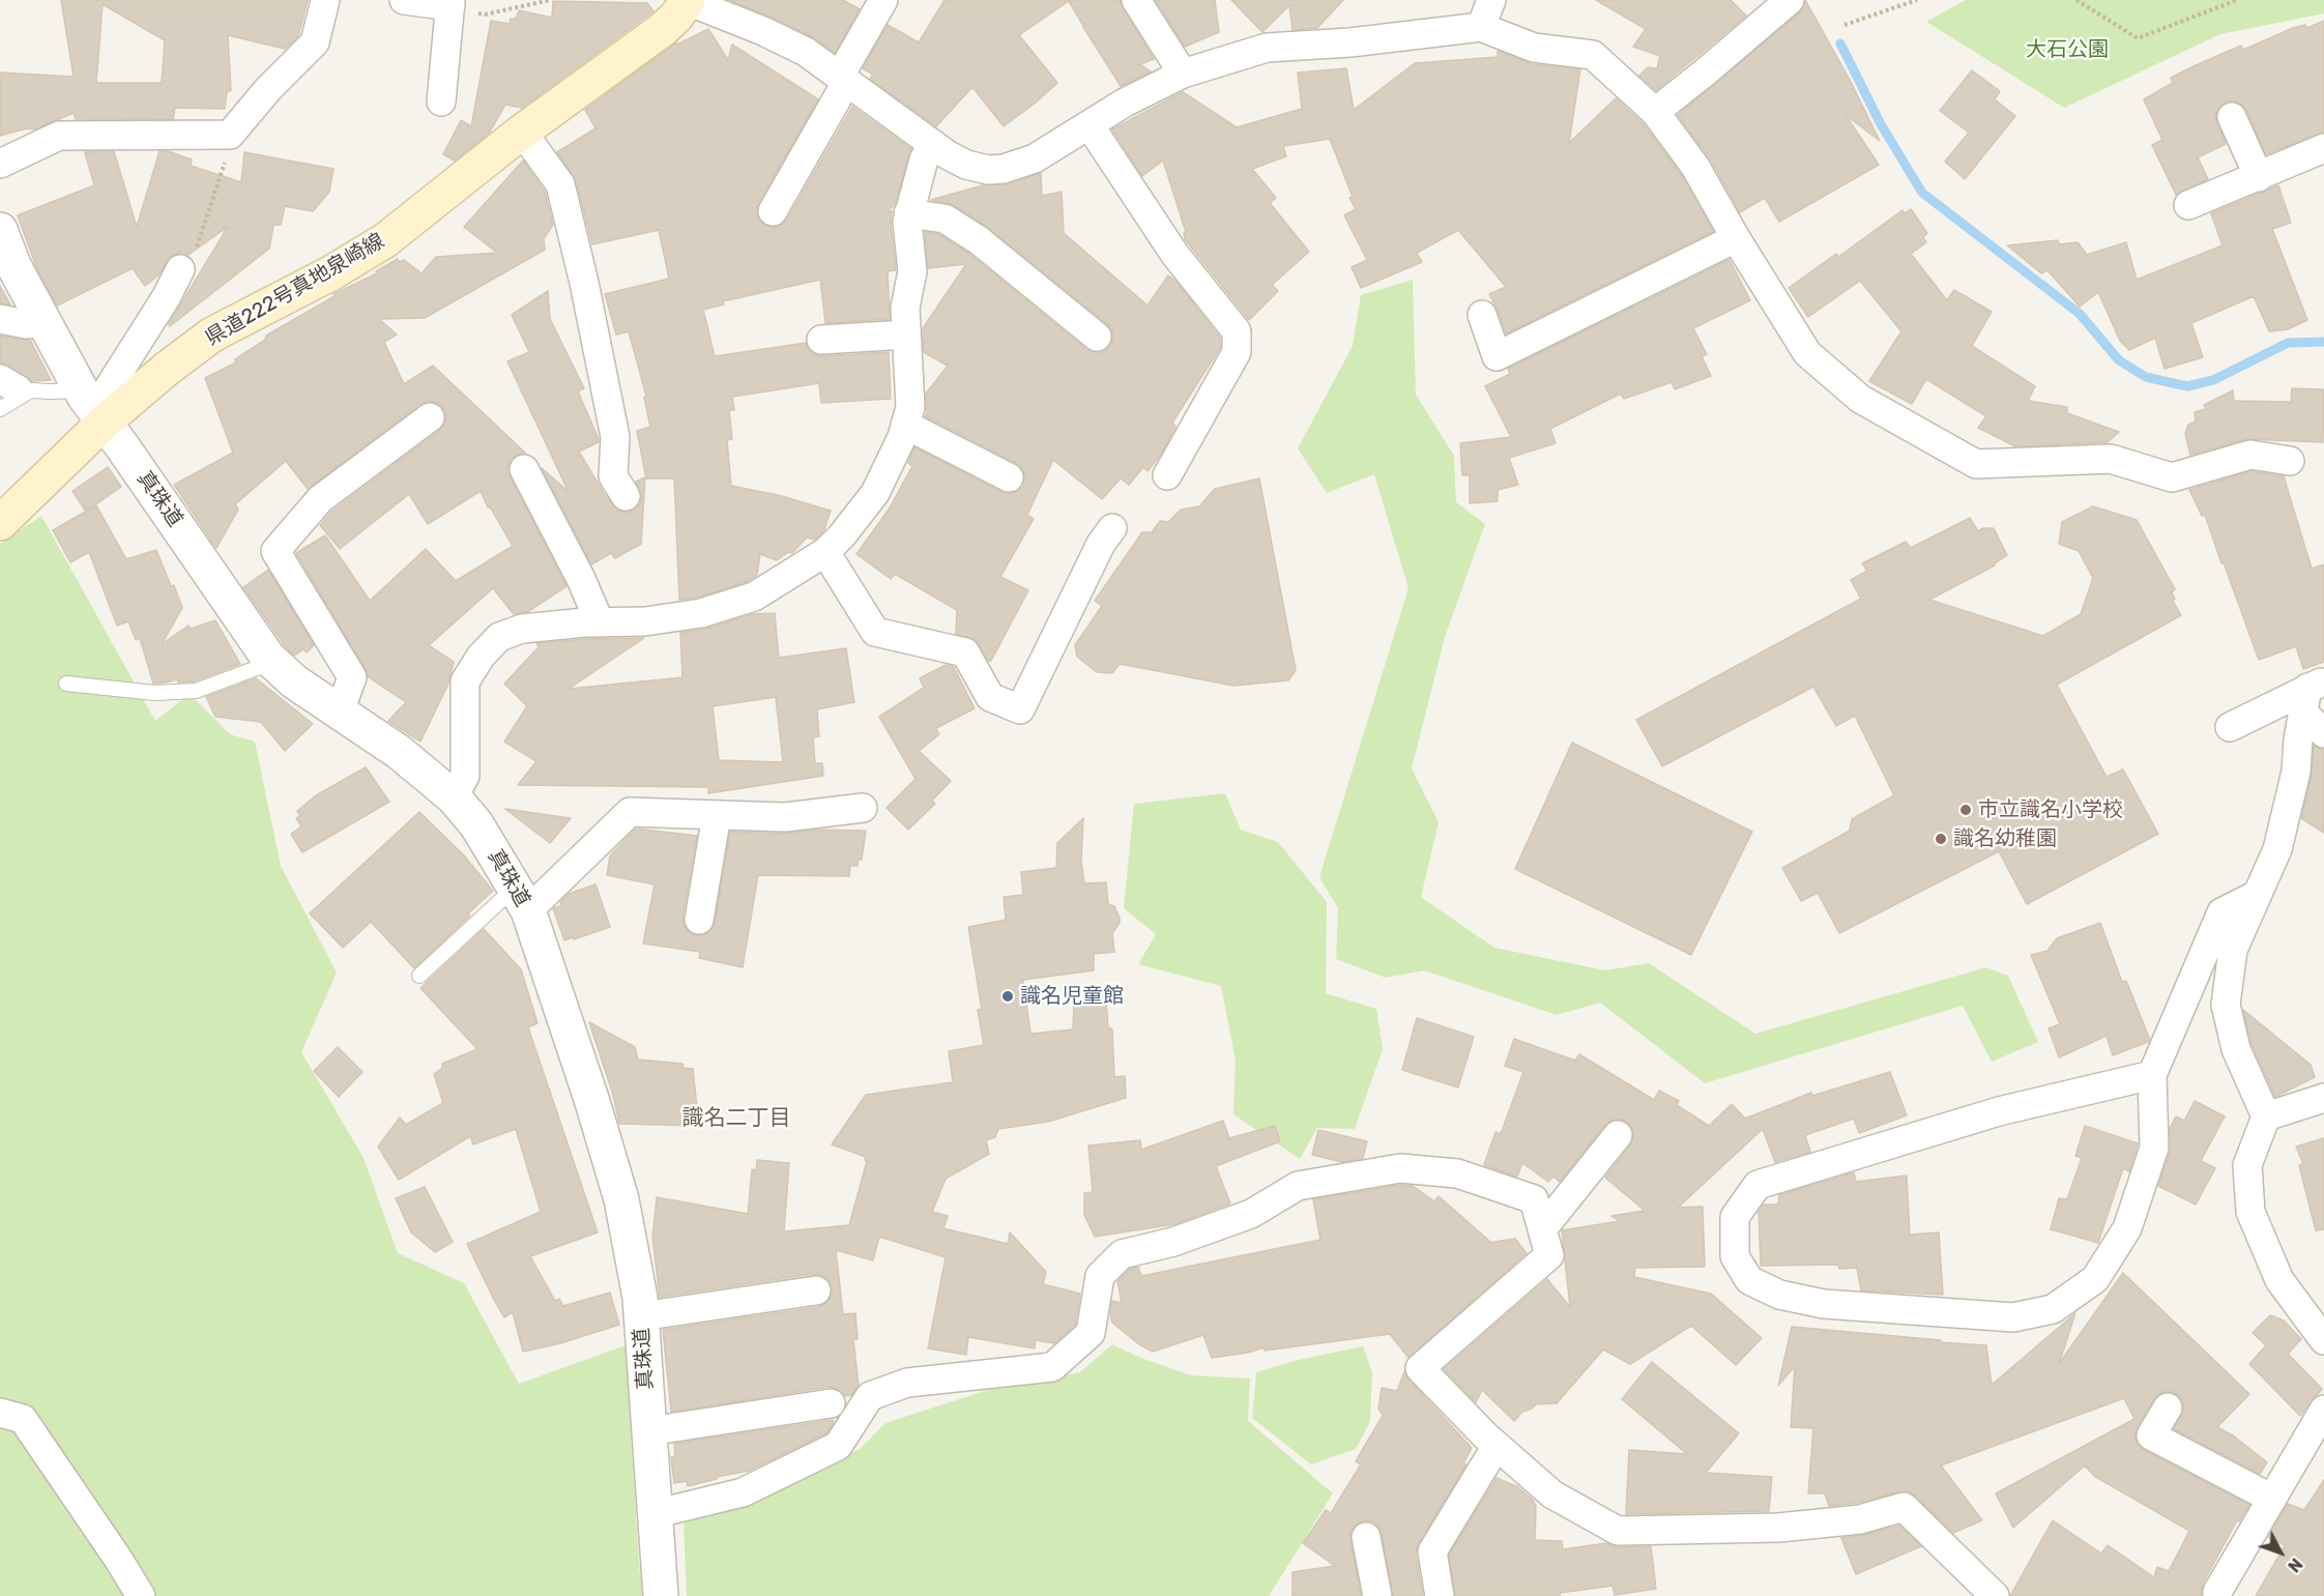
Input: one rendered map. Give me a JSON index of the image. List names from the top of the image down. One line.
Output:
{"streets":{"main road":["県道222号真地泉崎線"],"street":["真珠道"]},"crossings":[["県道222号真地泉崎線","真珠道"]],"districts":["識名二丁目"],"parks":["大石公園"],"places":["市立識名小学校","識名幼稚園","識名児童館"],"north":"bottom right"}
